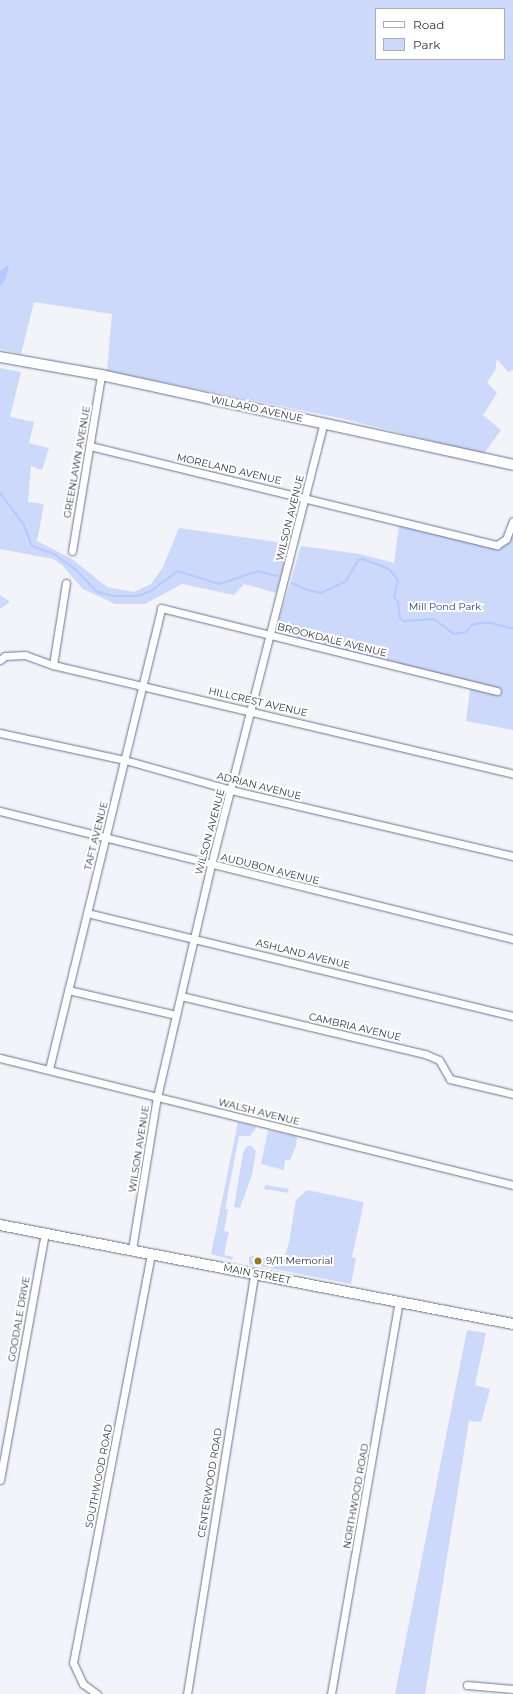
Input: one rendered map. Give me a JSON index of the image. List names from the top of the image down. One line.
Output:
{"streets":{"main road":["WILLARD AVENUE","MAIN STREET"],"street":["GREENLAWN AVENUE","MORELAND AVENUE","WILSON AVENUE","BROOKDALE AVENUE","HILLCREST AVENUE","ADRIAN AVENUE","TAFT AVENUE","AUDUBON AVENUE","ASHLAND AVENUE","CAMBRIA AVENUE","WALSH AVENUE","GOODALE DRIVE","SOUTHWOOD ROAD","CENTERWOOD ROAD","NORTHWOOD ROAD"]},"crossings":[["WILLARD AVENUE","GREENLAWN AVENUE"],["WILLARD AVENUE","WILSON AVENUE"],["GREENLAWN AVENUE","MORELAND AVENUE"],["MORELAND AVENUE","WILSON AVENUE"],["WILSON AVENUE","BROOKDALE AVENUE"],["WILSON AVENUE","HILLCREST AVENUE"],["WILSON AVENUE","ADRIAN AVENUE"],["WILSON AVENUE","AUDUBON AVENUE"],["WILSON AVENUE","ASHLAND AVENUE"],["WILSON AVENUE","CAMBRIA AVENUE"],["WILSON AVENUE","WALSH AVENUE"],["WILSON AVENUE","MAIN STREET"],["BROOKDALE AVENUE","TAFT AVENUE"],["HILLCREST AVENUE","TAFT AVENUE"],["ADRIAN AVENUE","TAFT AVENUE"],["TAFT AVENUE","AUDUBON AVENUE"],["TAFT AVENUE","ASHLAND AVENUE"],["TAFT AVENUE","WALSH AVENUE"],["MAIN STREET","GOODALE DRIVE"],["MAIN STREET","SOUTHWOOD ROAD"],["MAIN STREET","CENTERWOOD ROAD"],["MAIN STREET","NORTHWOOD ROAD"]],"parks":["Mill Pond Park"],"places":["9/11 Memorial"],"legend":["Road","Park"]}
